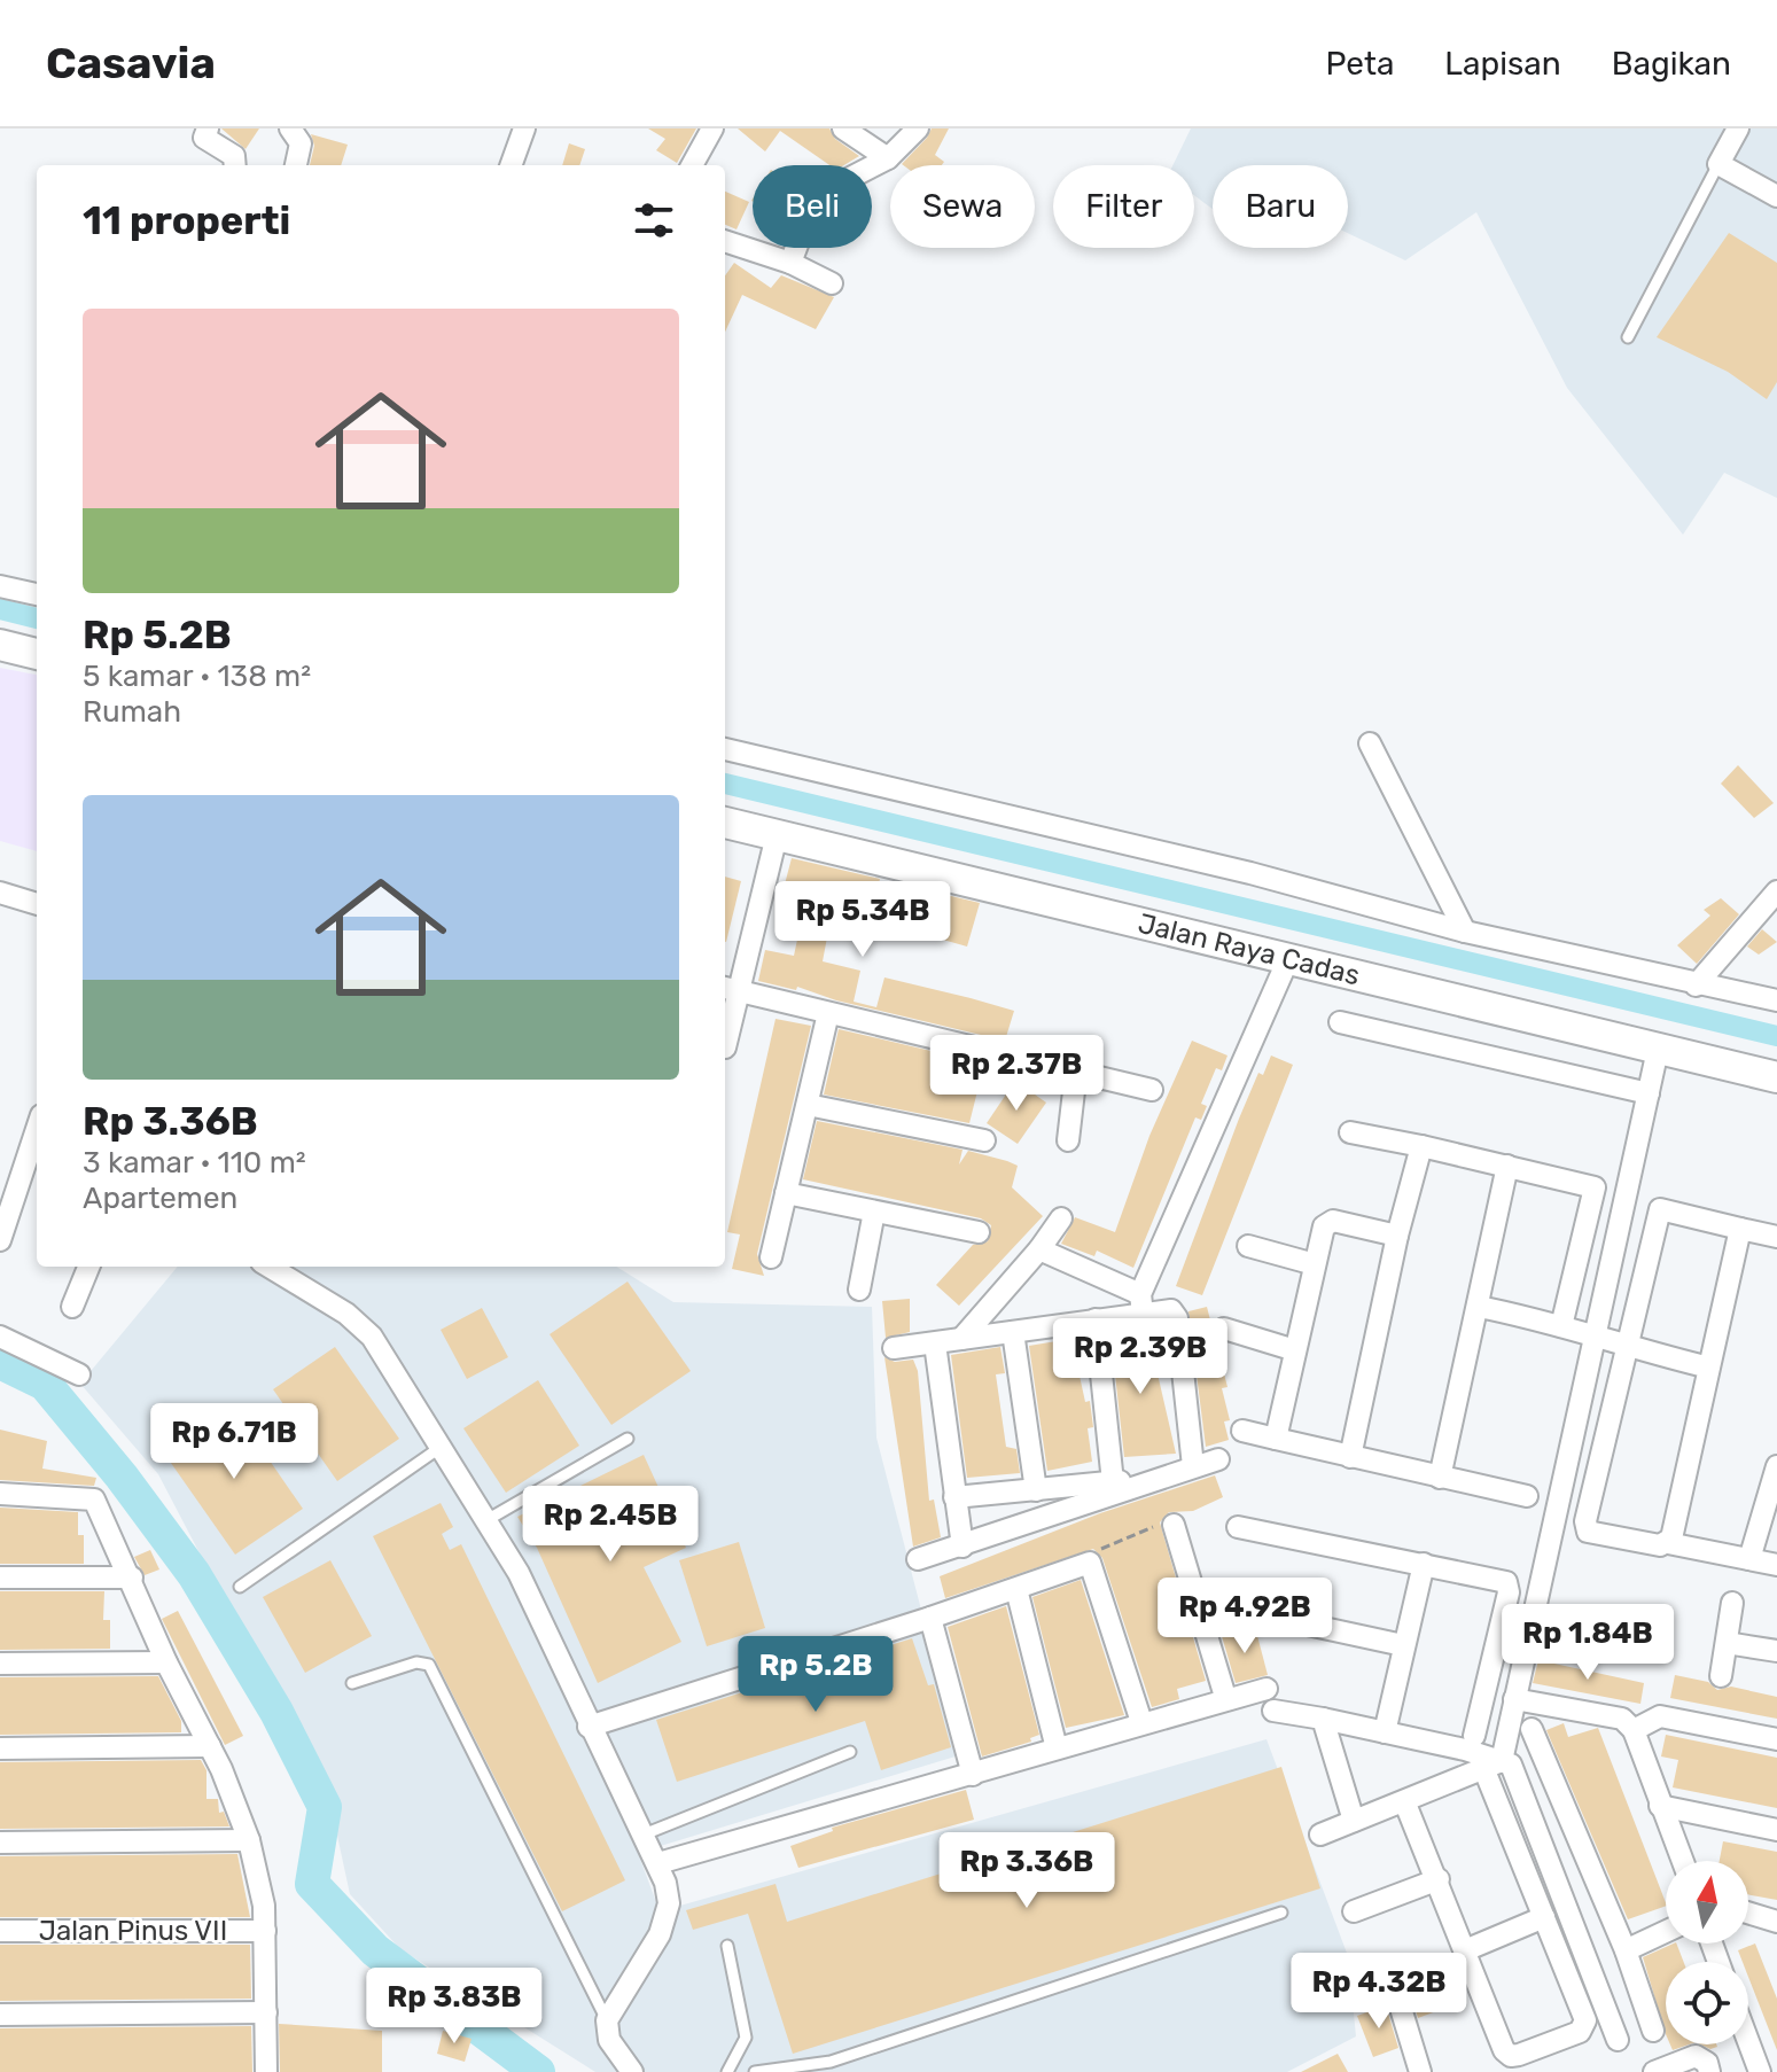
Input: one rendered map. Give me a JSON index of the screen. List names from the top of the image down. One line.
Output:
{"streets":{"street":["Jalan Raya Cadas","Jalan Pinus VII"]},"north":"top","page":{"header":"Casavia","nav":["Peta","Lapisan","Bagikan"],"chip":["Beli","Sewa","Filter","Baru"],"heading":"11 properti","list":[{"name":"Rp 5.2B","note":"5 kamar · 138 m² · Rumah"},{"name":"Rp 3.36B","note":"3 kamar · 110 m² · Apartemen"}],"price":["Rp 5.34B","Rp 2.37B","Rp 2.39B","Rp 6.71B","Rp 2.45B","Rp 4.92B","Rp 1.84B","Rp 5.2B","Rp 3.36B","Rp 4.32B","Rp 3.83B"]}}
